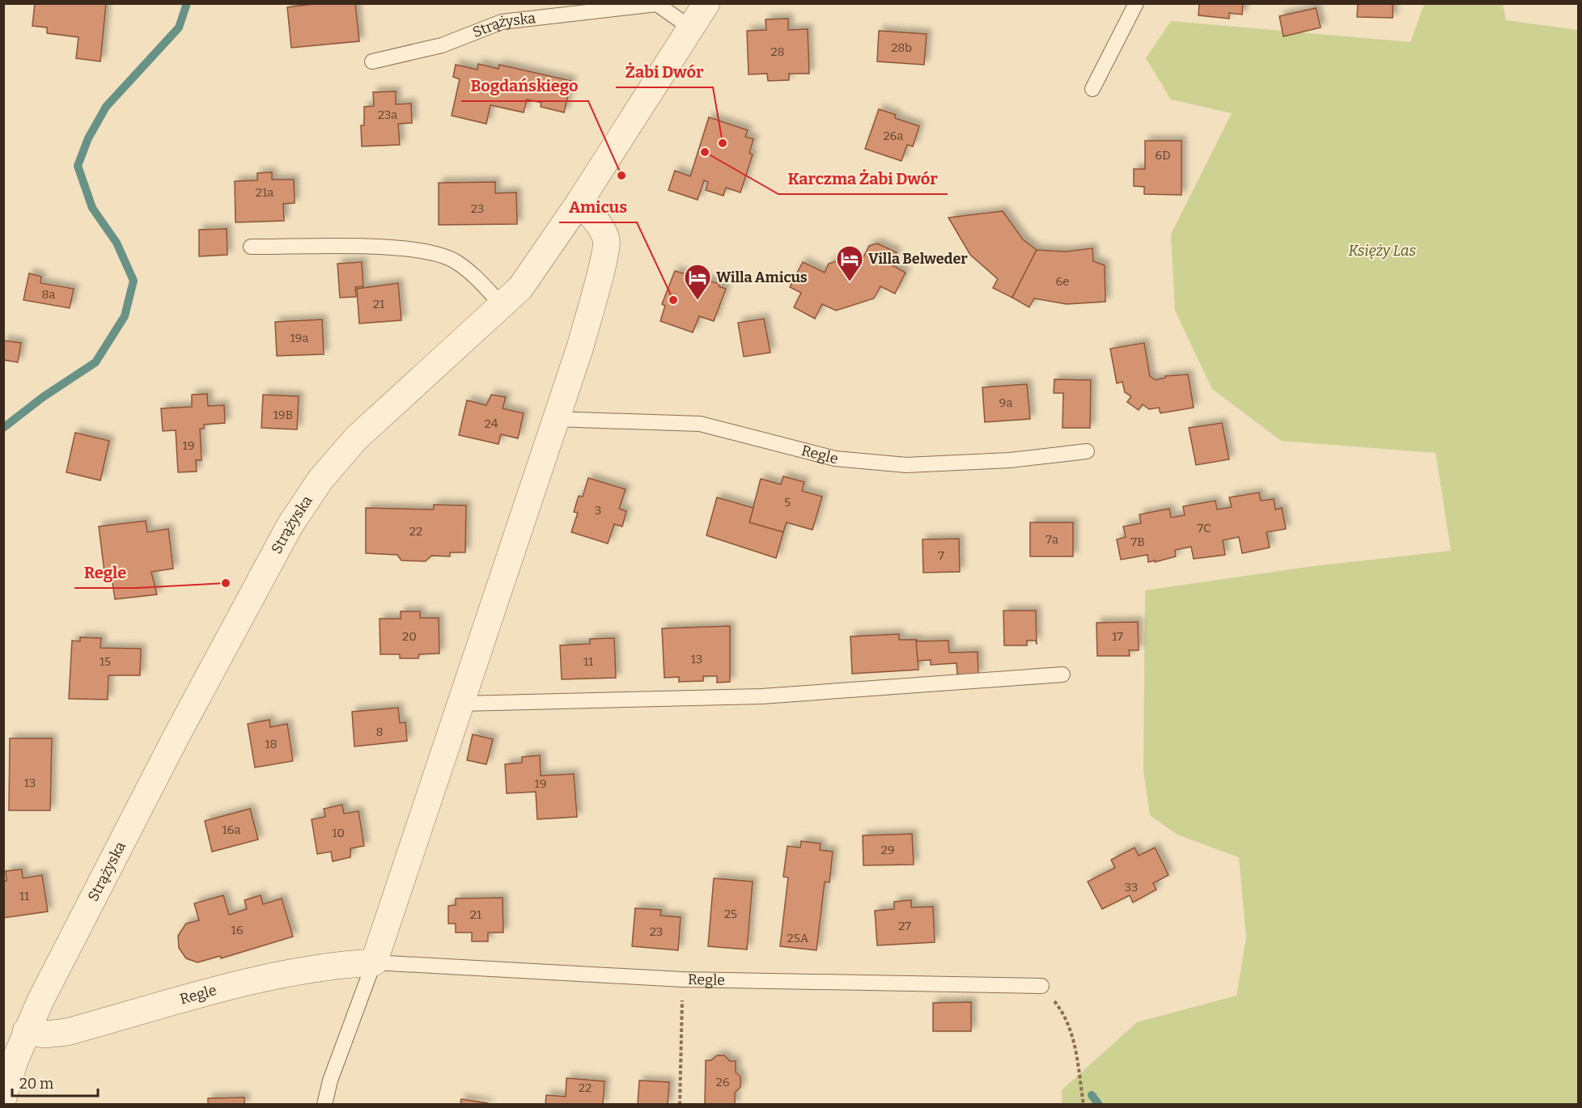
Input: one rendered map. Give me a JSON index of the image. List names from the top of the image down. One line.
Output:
{"streets":{"street":["Strążyska","Regle"]},"crossings":[["Strążyska","Regle"]],"parks":["Księży Las"],"places":{"other":["Żabi Dwór","Karczma Żabi Dwór","Bogdańskiego","Amicus","Regle"],"hotel":["Villa Belweder","Willa Amicus"]},"house_numbers":["28b","28","23a","26a","6D","21a","23","6e","8a","21","19a","9a","19B","24","19","5","3","7C","22","7a","7B","7","20","17","13","15","11","8","18","13","19","16a","10","29","33","11","25","21","27","16","23","25A","26","22"],"scale_bar":"20 m"}
